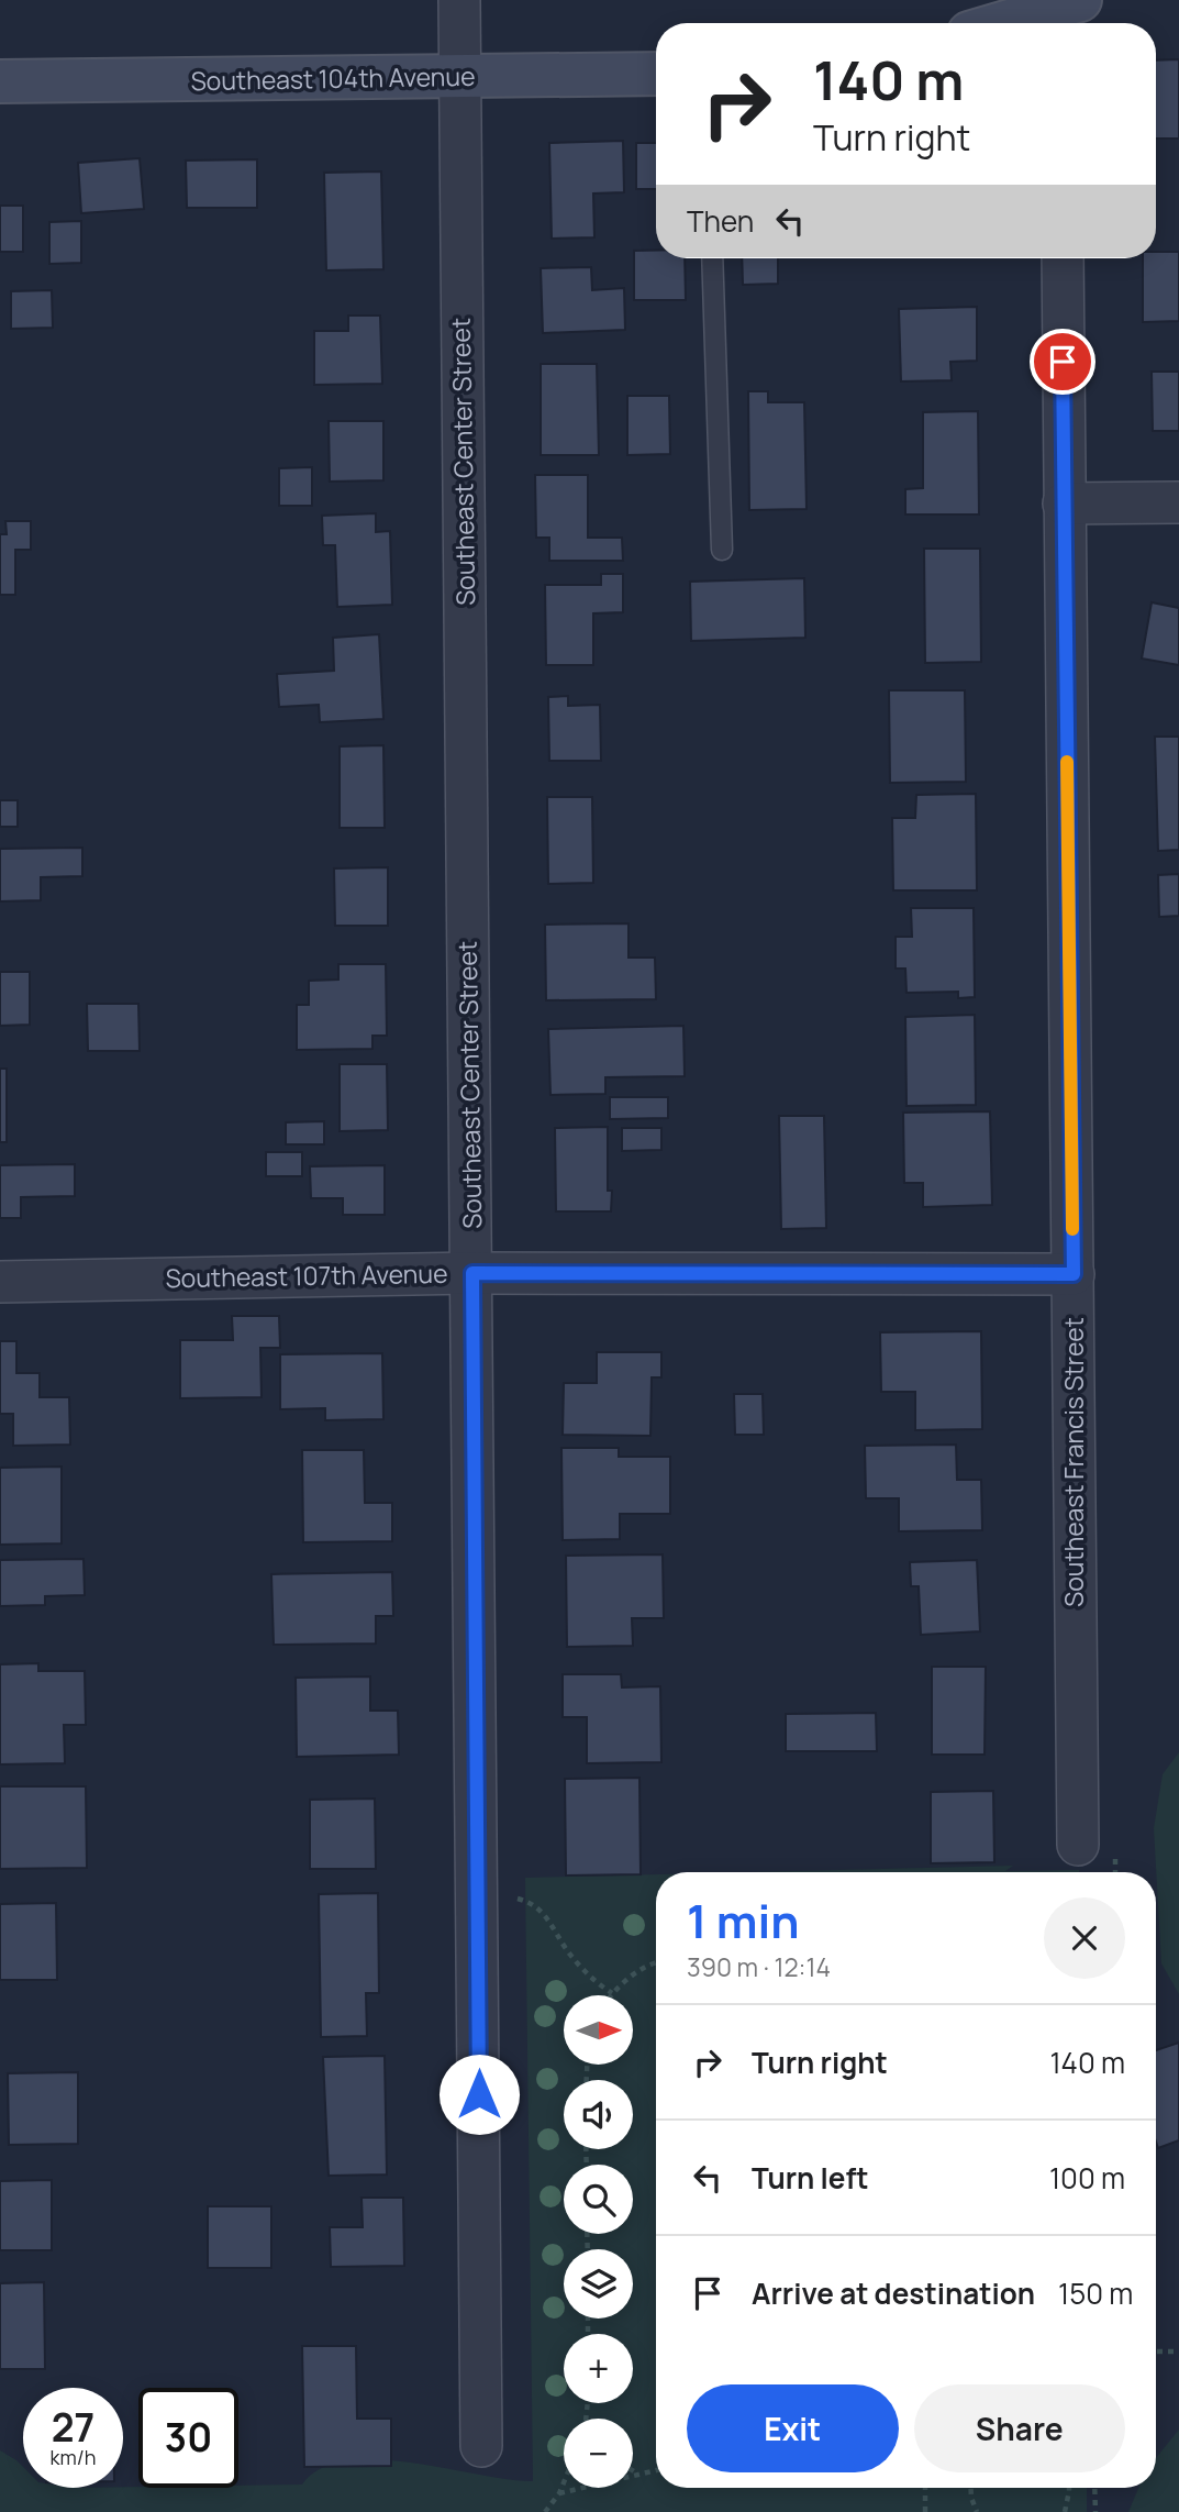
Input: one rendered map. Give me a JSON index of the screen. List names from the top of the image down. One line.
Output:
{"streets":{"street":["Southeast 104th Avenue","Southeast Center Street","Southeast 107th Avenue","Southeast Francis Street"]},"crossings":[["Southeast 104th Avenue","Southeast Center Street"],["Southeast Center Street","Southeast 107th Avenue"],["Southeast 107th Avenue","Southeast Francis Street"]],"north":"right","page":{"turn":["140 m","Turn right"],"then":"Then","heading":["1 min","390 m · 12:14"],"map_buttons":["+","−"],"list":[{"name":"Turn right","value":"140 m"},{"name":"Turn left","value":"100 m"},{"name":"Arrive at destination","value":"150 m"}],"buttons":["Exit","Share"],"speed":"27 km/h","limit":"30"}}
